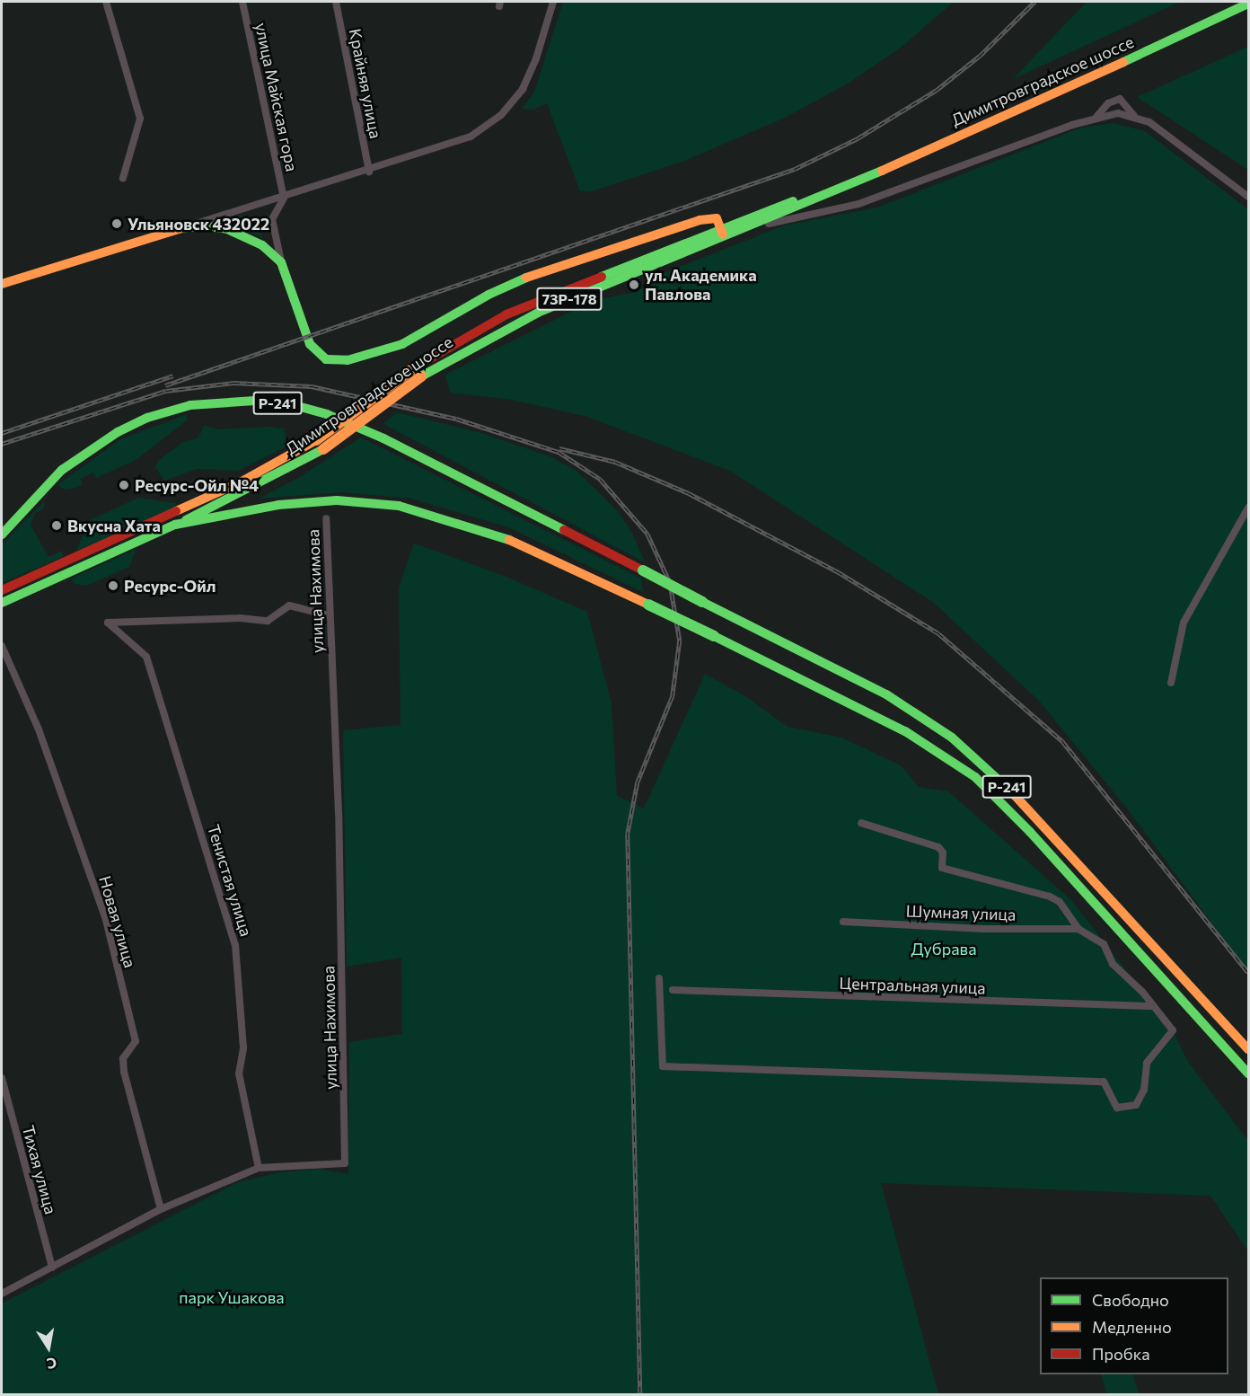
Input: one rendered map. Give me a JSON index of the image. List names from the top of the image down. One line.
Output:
{"streets":{"main road":["Димитровградское шоссе","73Р-178","Р-241"],"street":["Крайняя улица","улица Майская гора","улица Нахимова","Тенистая улица","Шумная улица","Новая улица","Центральная улица","Тихая улица"]},"crossings":[["Димитровградское шоссе","Р-241"],["улица Нахимова","Тенистая улица"],["улица Нахимова","Новая улица"],["улица Нахимова","Тихая улица"]],"parks":["Дубрава","парк Ушакова"],"places":["Ульяновск 432022","ул. Академика Павлова","Ресурс-Ойл №4","Вкусна Хата","Ресурс-Ойл"],"legend":["Свободно","Медленно","Пробка"],"north":"bottom"}
